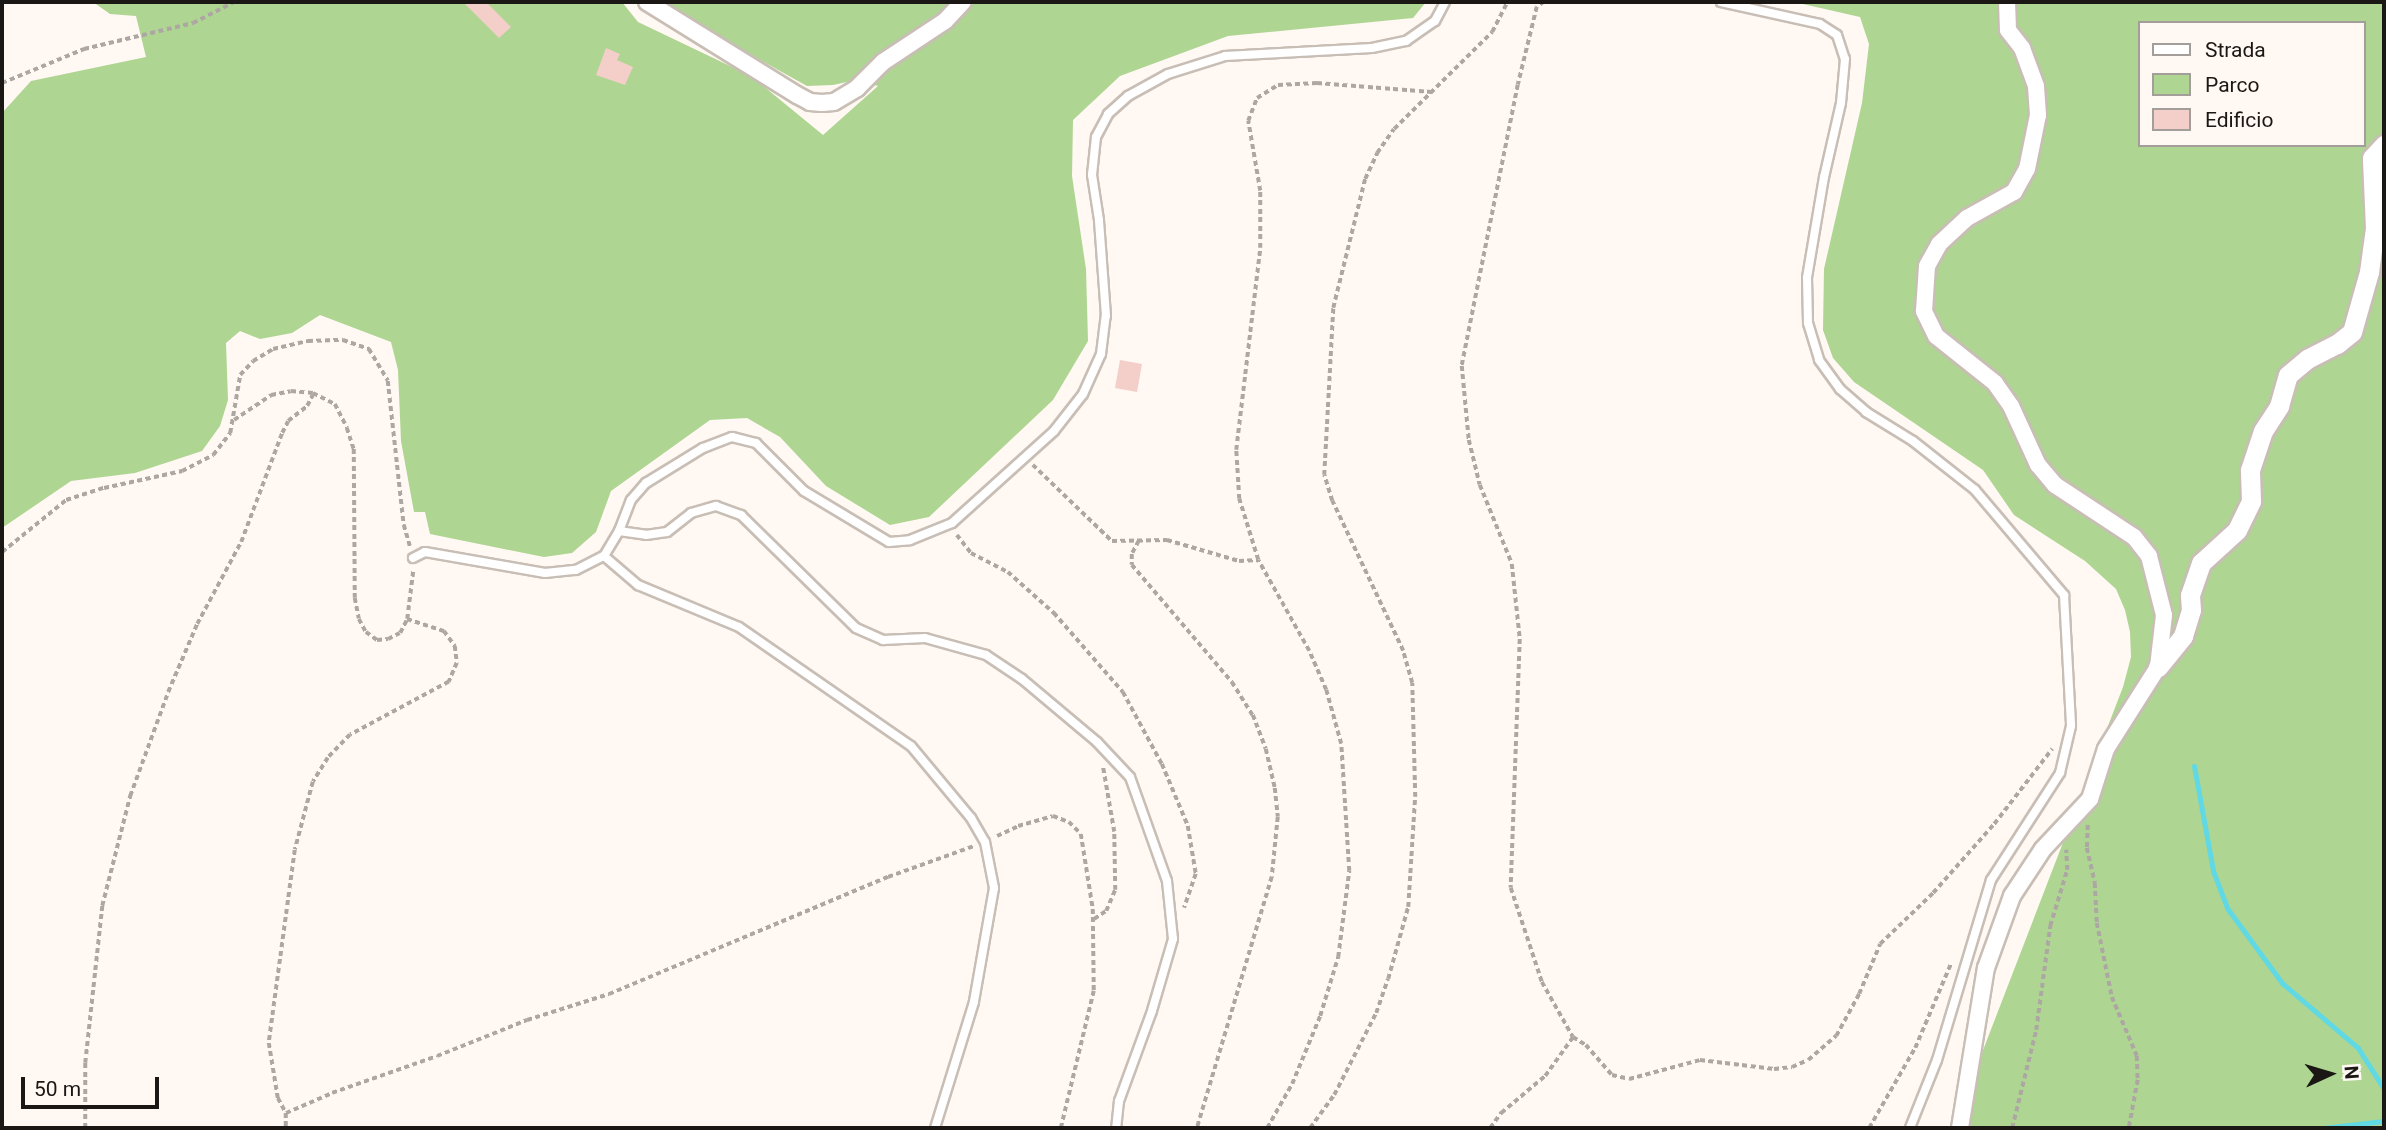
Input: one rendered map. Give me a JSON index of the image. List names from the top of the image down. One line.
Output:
{"legend":["Strada","Parco","Edificio"],"scale_bar":"50 m","north":"right"}
